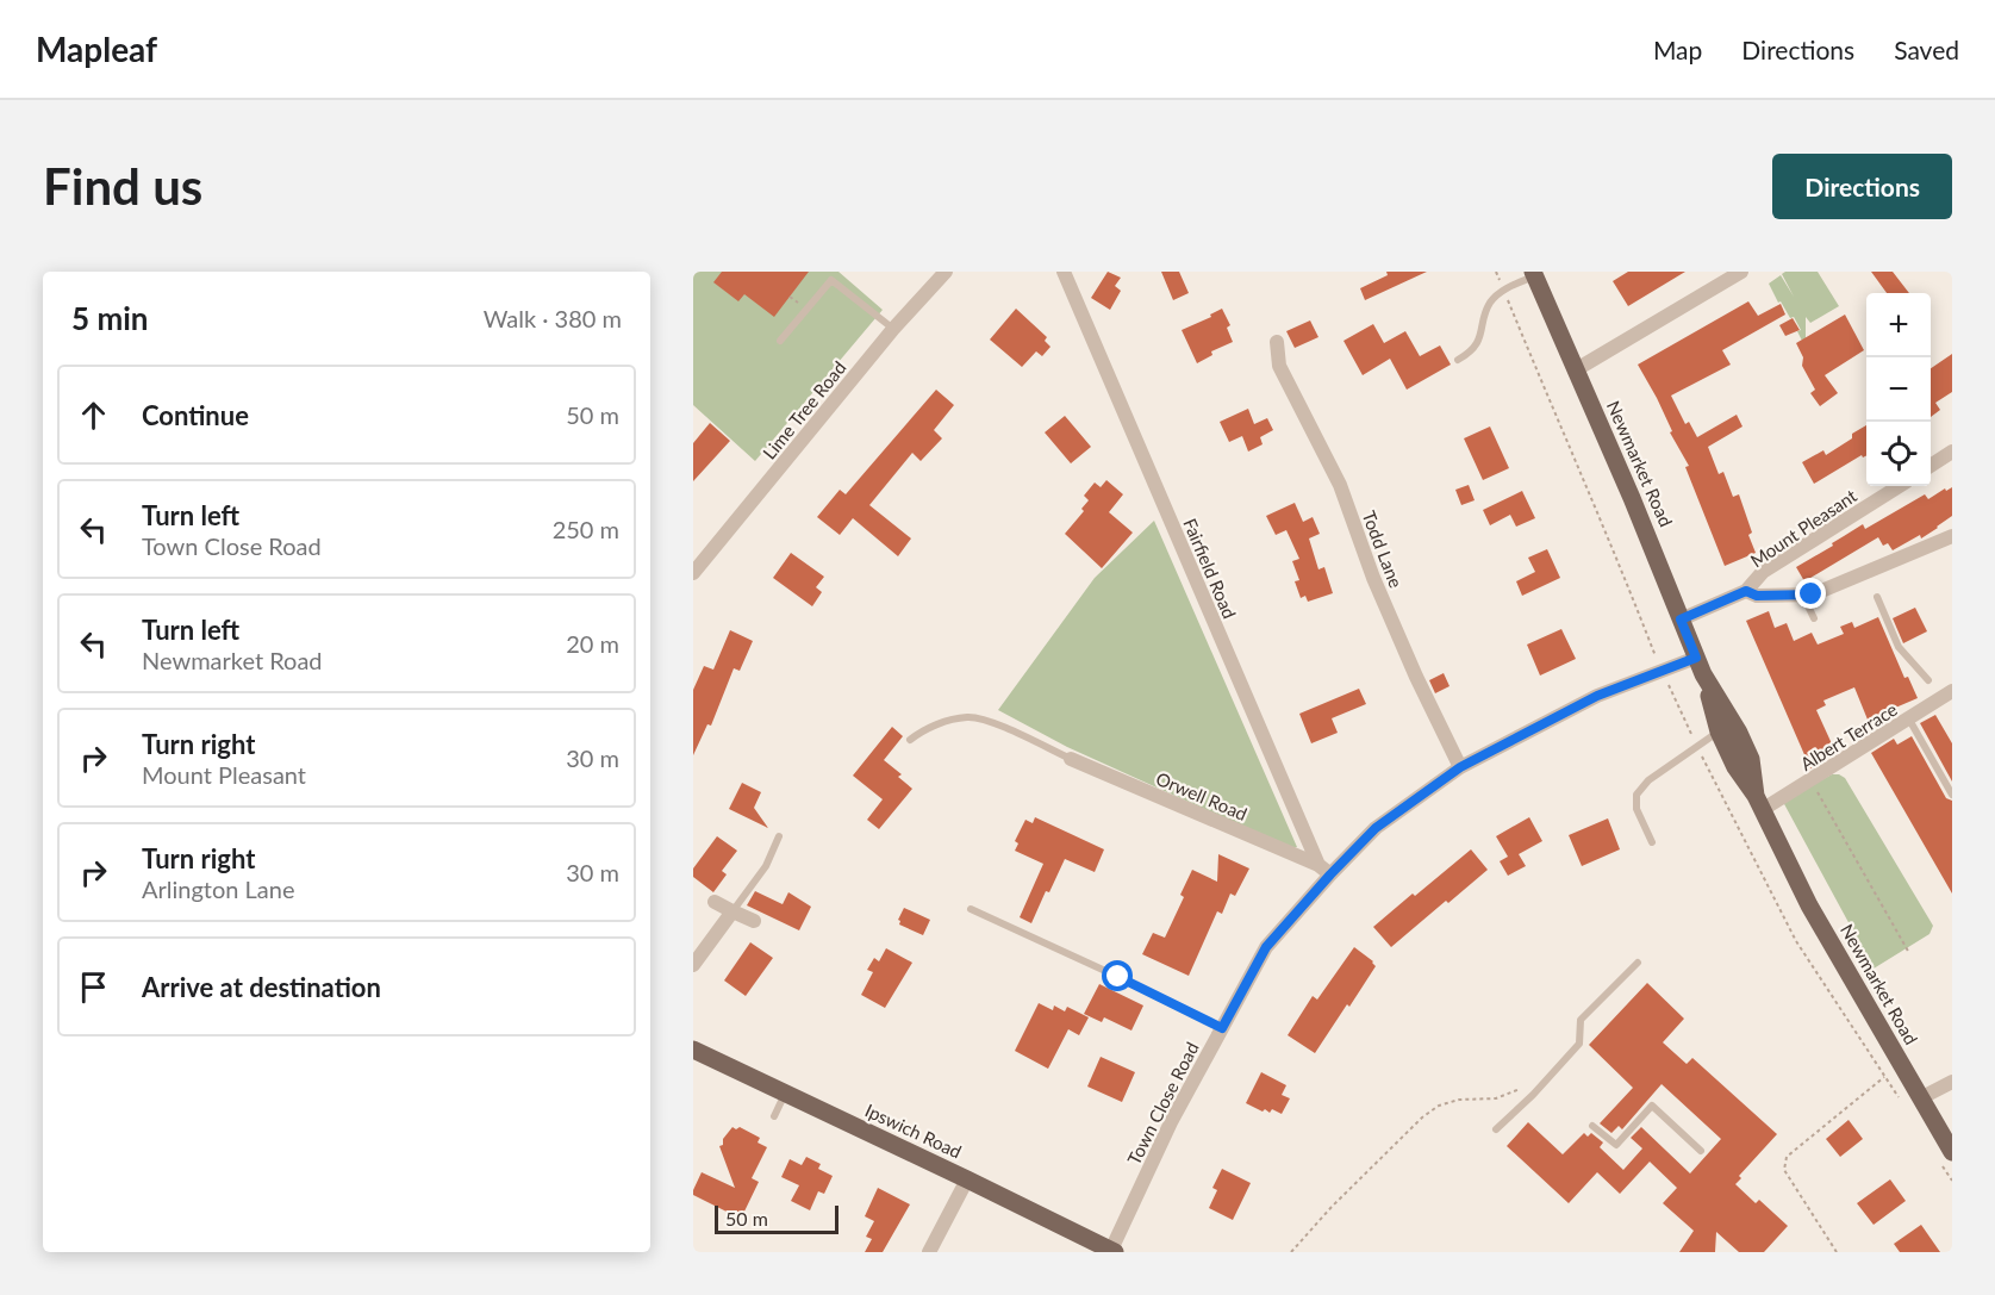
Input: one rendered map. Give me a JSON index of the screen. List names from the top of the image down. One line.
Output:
{"streets":{"main road":["Newmarket Road","Ipswich Road"],"street":["Lime Tree Road","Mount Pleasant","Todd Lane","Fairfield Road","Albert Terrace","Orwell Road","Town Close Road"]},"crossings":[["Newmarket Road","Mount Pleasant"],["Newmarket Road","Albert Terrace"],["Newmarket Road","Town Close Road"],["Todd Lane","Town Close Road"],["Fairfield Road","Orwell Road"],["Fairfield Road","Town Close Road"],["Orwell Road","Town Close Road"],["Town Close Road","Ipswich Road"]],"scale_bar":"50 m","page":{"header":"Mapleaf","nav":["Map","Directions","Saved"],"buttons":"Directions","title":"Find us","heading":["5 min","Walk · 380 m"],"map_buttons":["+","−"],"list":[["Continue","50 m"],["Turn left","Town Close Road","250 m"],["Turn left","Newmarket Road","20 m"],["Turn right","Mount Pleasant","30 m"],["Turn right","Arlington Lane","30 m"],"Arrive at destination"],"scale":"50 m"}}
